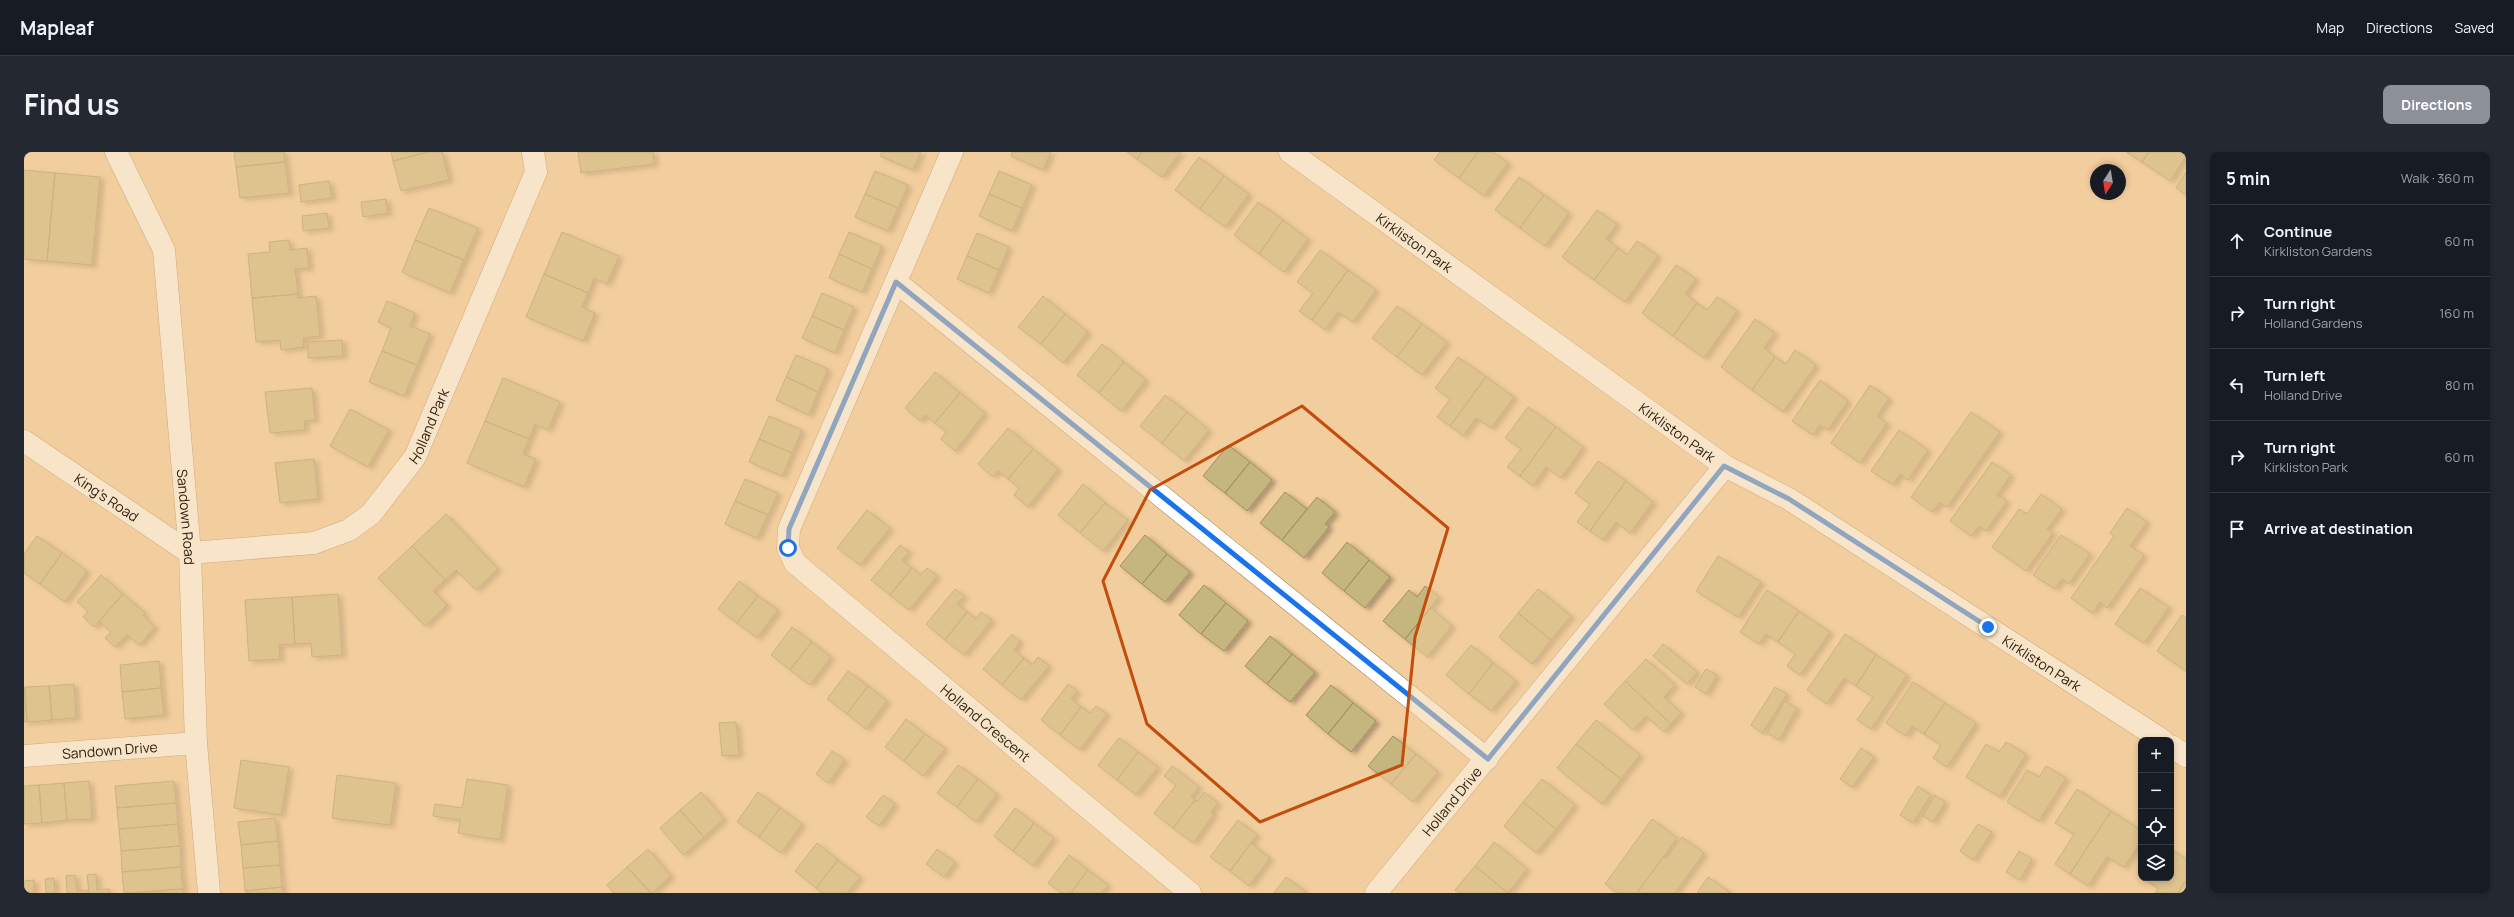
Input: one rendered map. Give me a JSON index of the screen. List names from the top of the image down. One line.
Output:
{"streets":{"street":["Kirkliston Park","Holland Park","King's Road","Sandown Road","Holland Crescent","Sandown Drive","Holland Drive"]},"crossings":[["Kirkliston Park","Holland Drive"],["Holland Park","King's Road"],["Holland Park","Sandown Road"],["King's Road","Sandown Road"],["Sandown Road","Sandown Drive"]],"north":"bottom","page":{"header":"Mapleaf","nav":["Map","Directions","Saved"],"title":"Find us","buttons":"Directions","heading":["5 min","Walk · 360 m"],"list":[["Continue","Kirkliston Gardens","60 m"],["Turn right","Holland Gardens","160 m"],["Turn left","Holland Drive","80 m"],["Turn right","Kirkliston Park","60 m"],"Arrive at destination"],"map_buttons":["+","−"]}}
